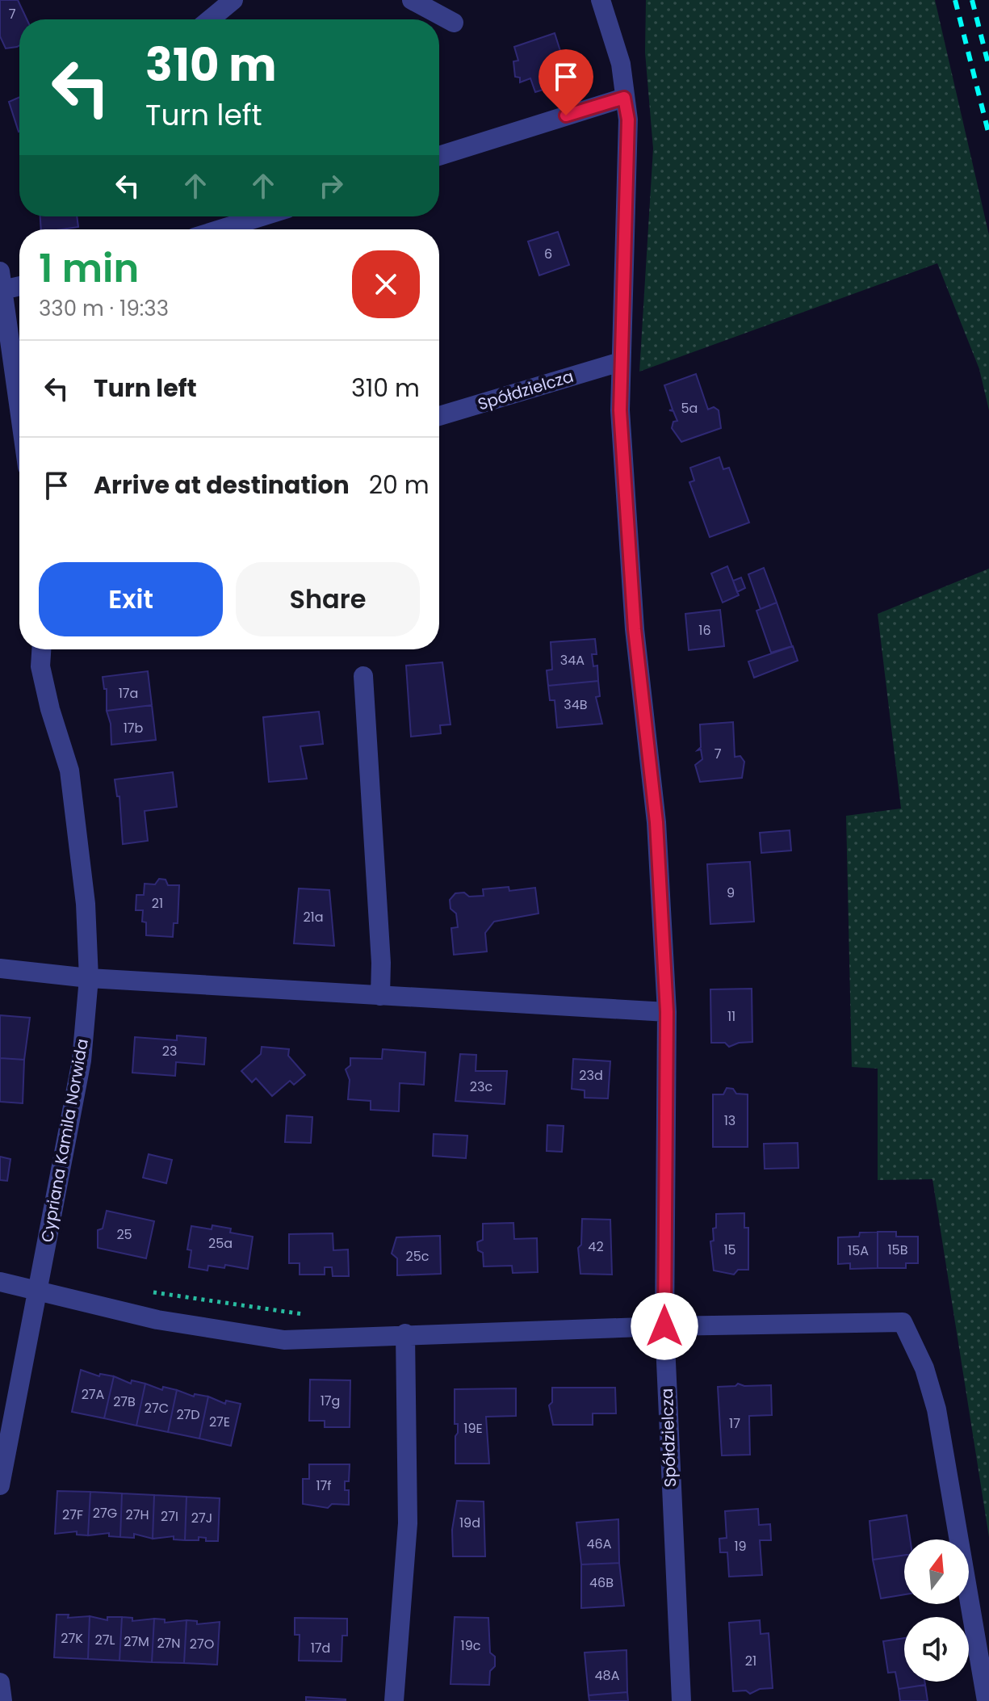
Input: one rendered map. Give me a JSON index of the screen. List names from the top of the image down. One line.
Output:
{"streets":{"street":["Spółdzielcza","Cypriana Kamila Norwida"]},"house_numbers":["7","6","5a","16","34A","17a","34B","17b","7","9","21","21a","11","23","23d","23c","13","25","25a","42","15","15B","15A","25c","27A","17g","27B","27C","27D","27E","17","19E","17f","27G","27F","27H","27I","27J","19d","46A","19","46B","27K","27L","27M","27N","27O","19c","17d","21","48A"],"north":"top","page":{"turn":["310 m","Turn left"],"heading":["1 min","330 m · 19:33"],"list":[{"name":"Turn left","value":"310 m"},{"name":"Arrive at destination","value":"20 m"}],"buttons":["Exit","Share"]}}
